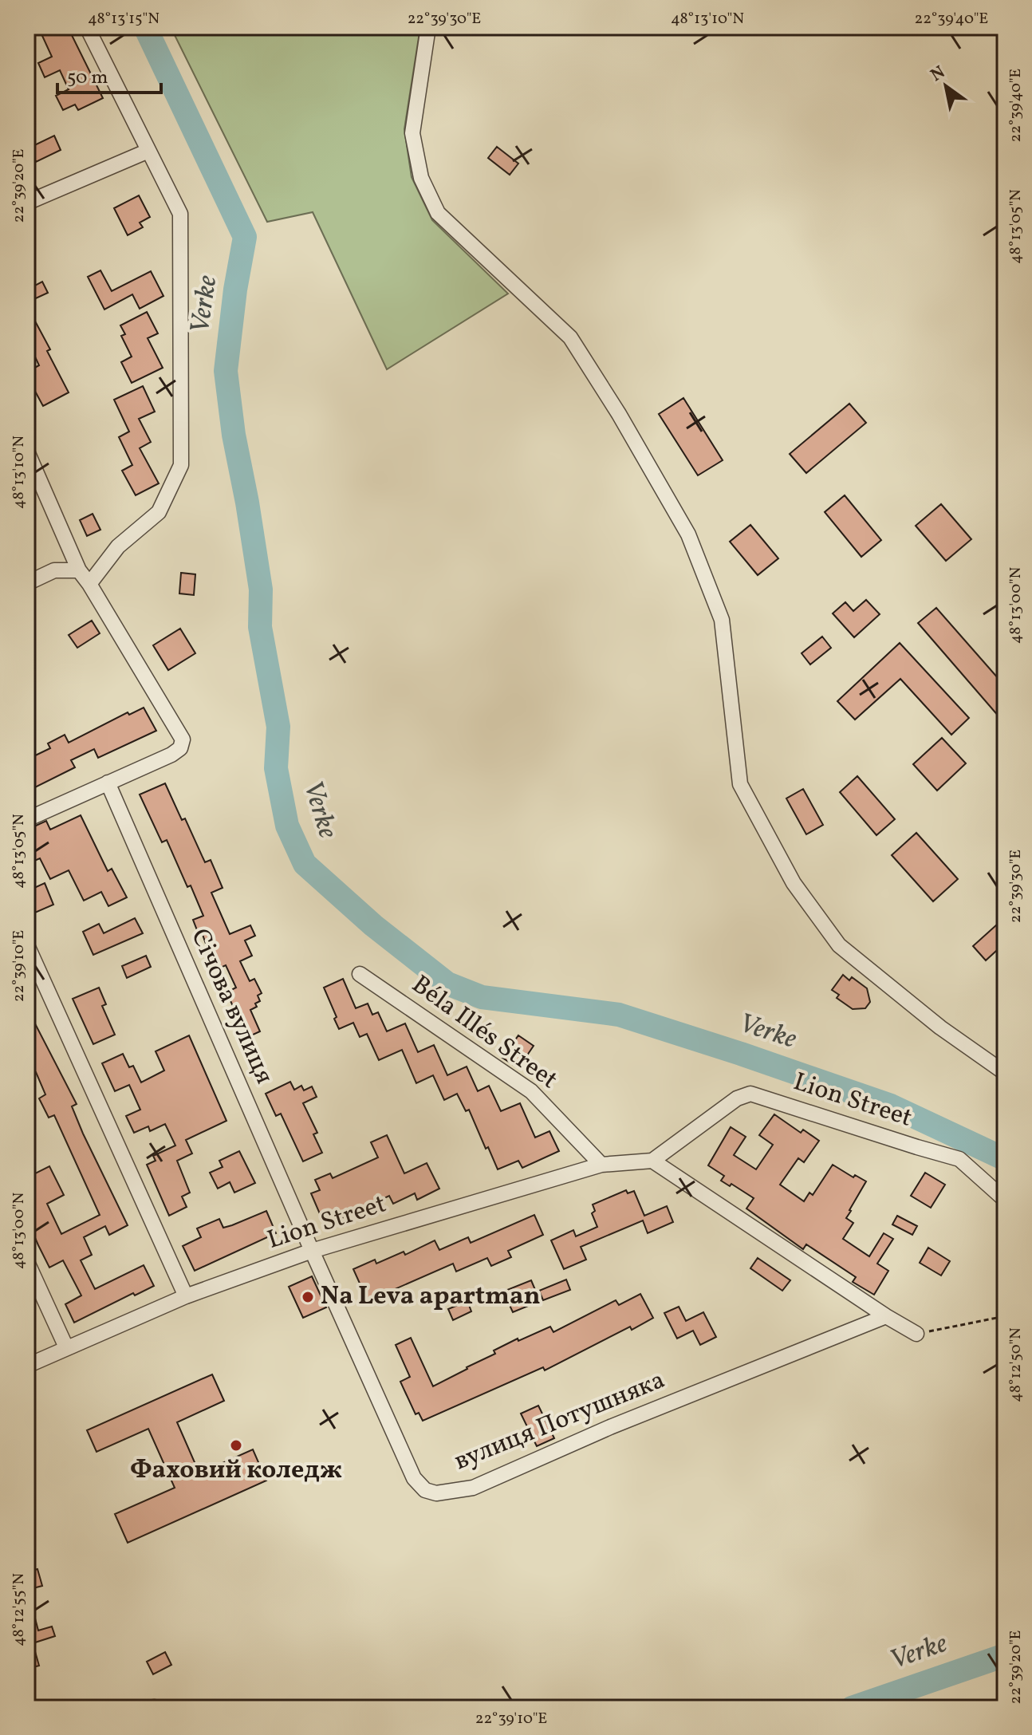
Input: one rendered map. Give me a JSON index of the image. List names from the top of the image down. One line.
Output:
{"streets":{"street":["Січова вулиця","Béla Illés Street","Lion Street","вулиця Потушняка"]},"crossings":[["Січова вулиця","Lion Street"],["Січова вулиця","вулиця Потушняка"],["Béla Illés Street","Lion Street"],["Lion Street","вулиця Потушняка"]],"water":["Verke"],"places":["Na Leva apartman","Фаховий коледж"],"scale_bar":"50 m","north":"top left","coordinates":["48°13'15\"N","22°39'30\"E","48°13'10\"N","22°39'40\"E","22°39'20\"E","48°13'05\"N","48°13'00\"N","22°39'10\"E","48°12'50\"N","48°12'55\"N"]}
